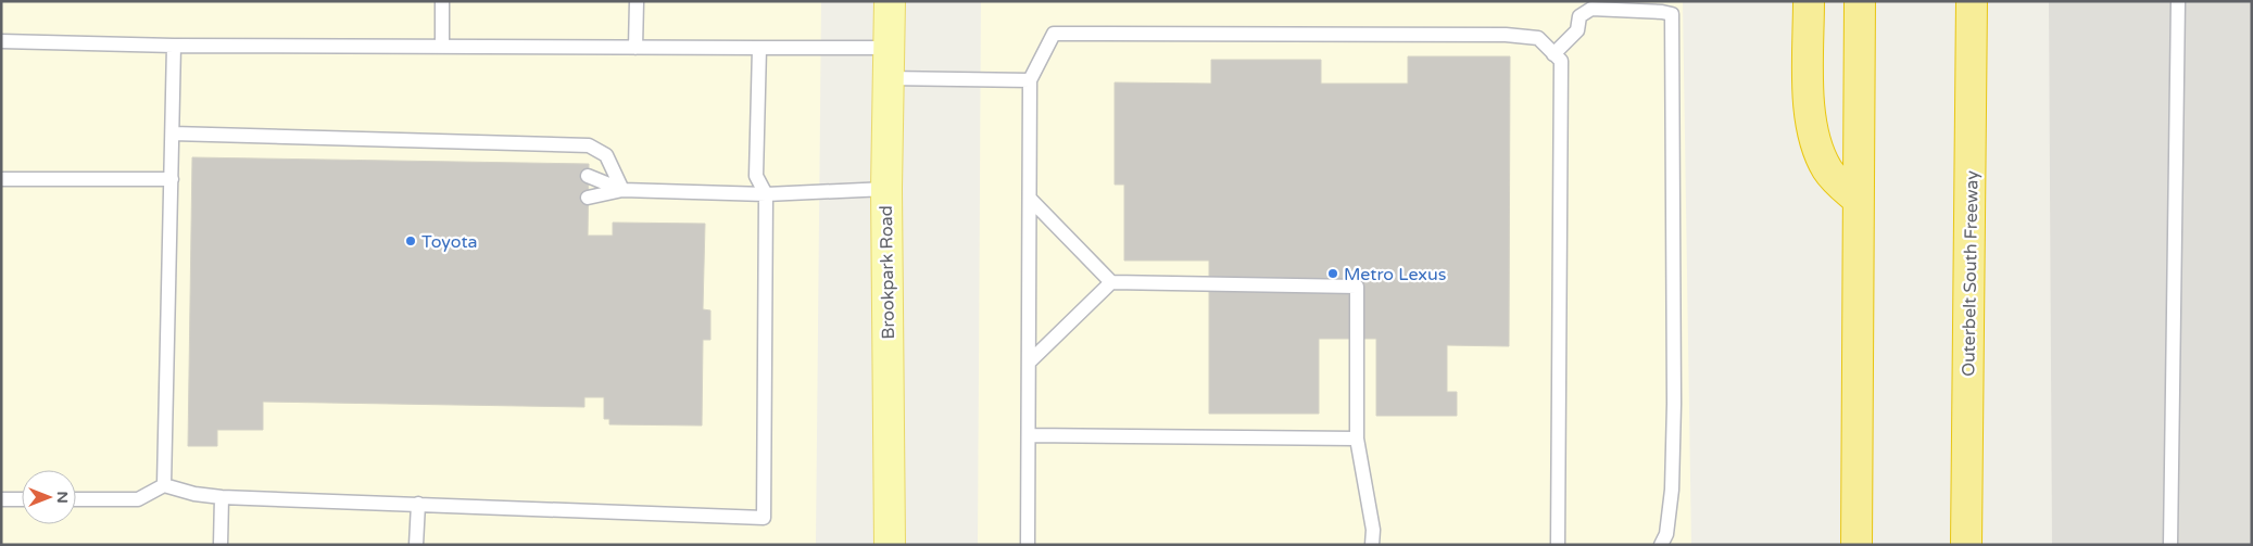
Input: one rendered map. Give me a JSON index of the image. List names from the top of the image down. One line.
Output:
{"streets":{"highway":["Outerbelt South Freeway"],"main road":["Brookpark Road"]},"places":["Toyota","Metro Lexus"],"north":"right"}
